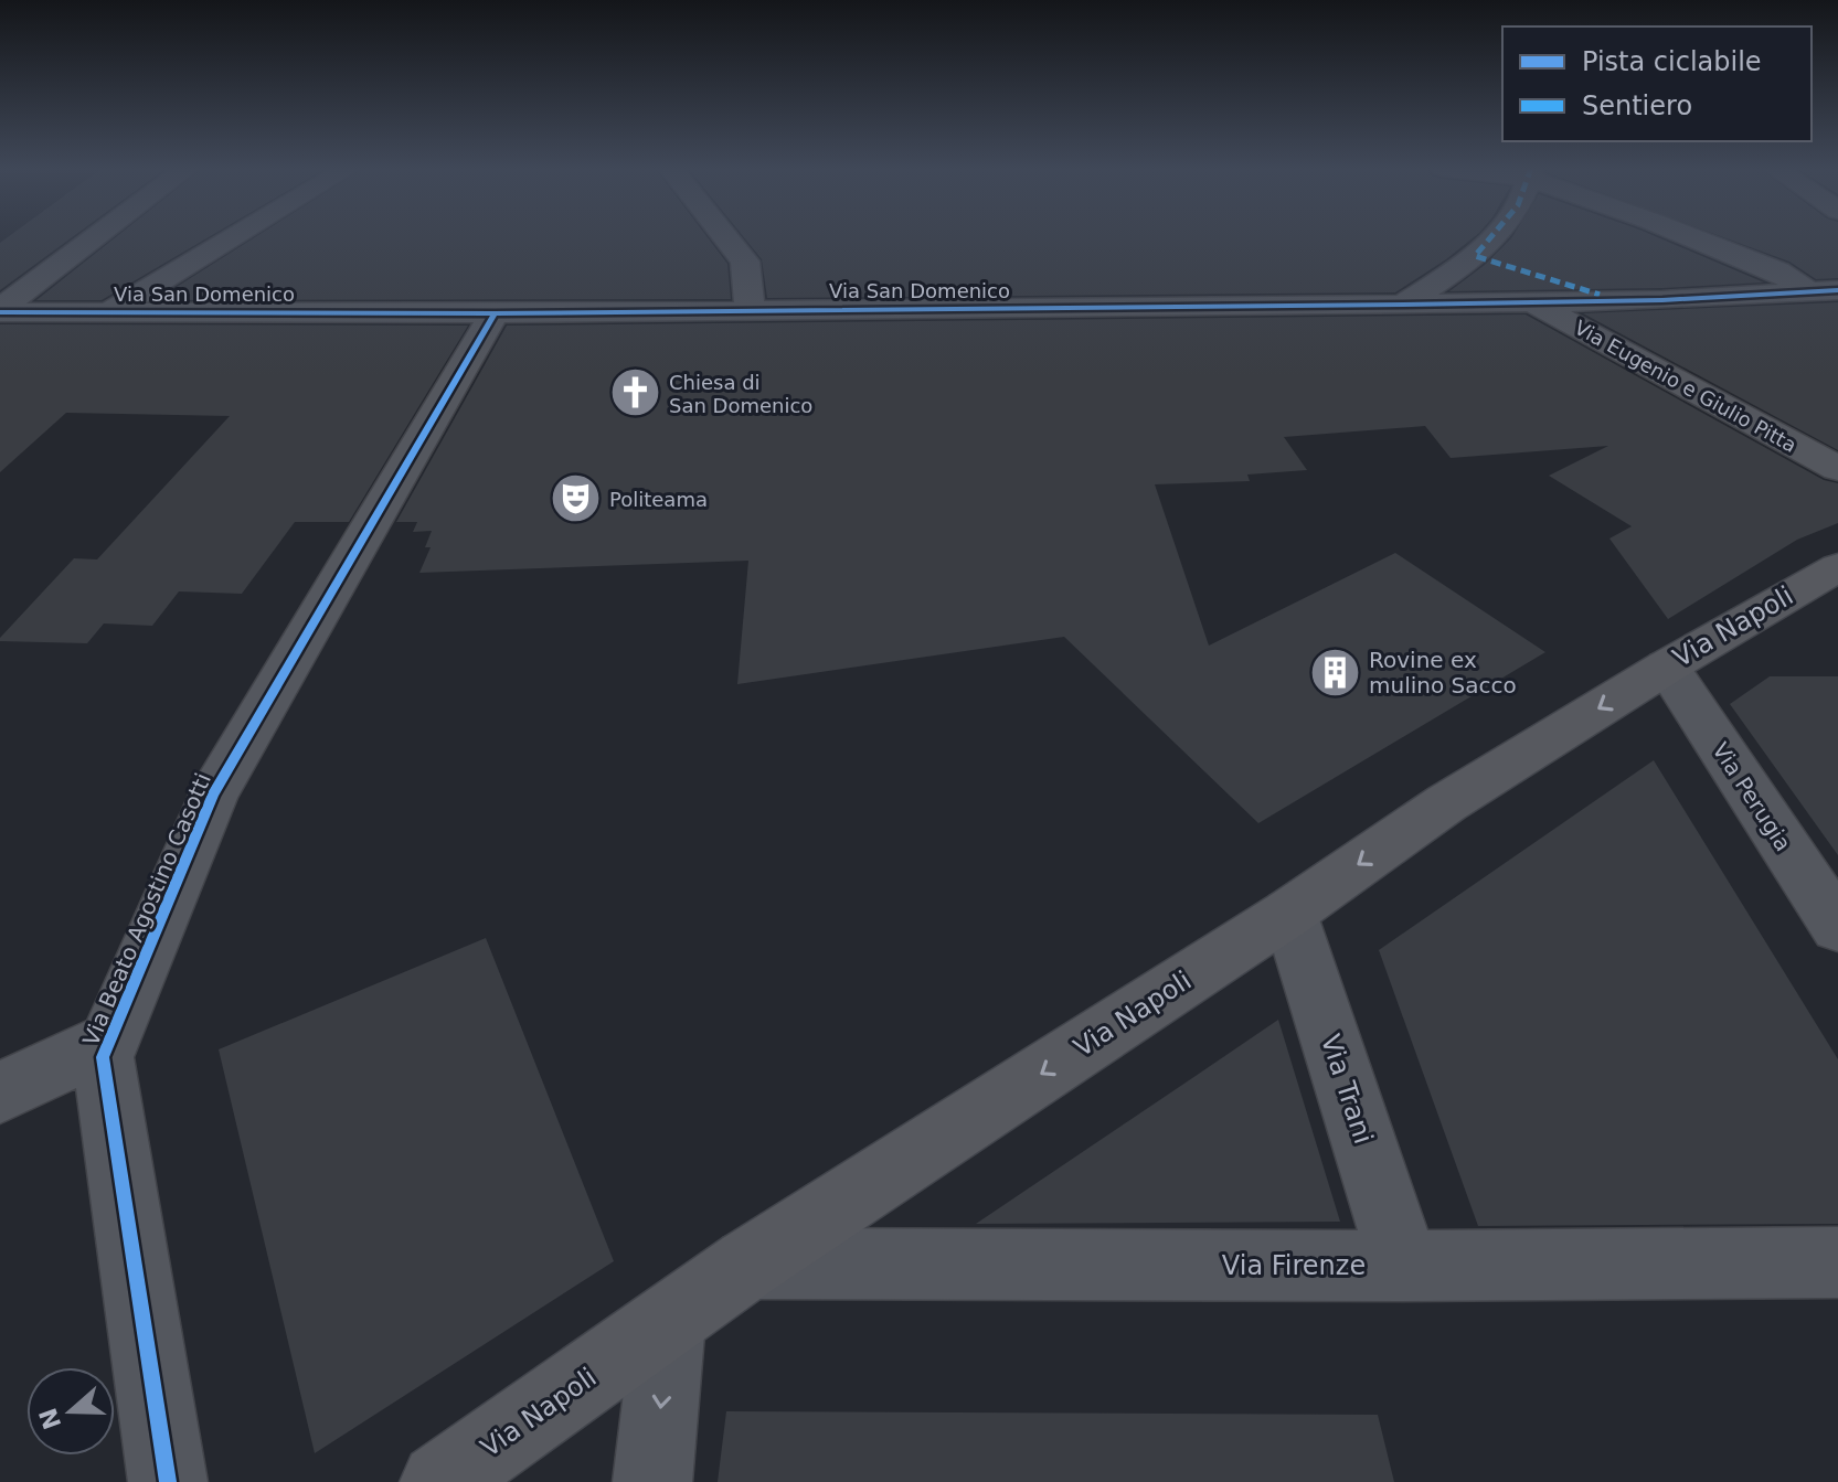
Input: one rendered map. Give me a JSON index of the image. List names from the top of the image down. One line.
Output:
{"streets":{"main road":["Via Napoli"],"street":["Via San Domenico","Via Eugenio e Giulio Pitta","Via Perugia","Via Beato Agostino Casotti","Via Trani","Via Firenze"]},"crossings":[["Via San Domenico","Via Eugenio e Giulio Pitta"],["Via San Domenico","Via Beato Agostino Casotti"],["Via Napoli","Via Perugia"],["Via Napoli","Via Trani"],["Via Napoli","Via Firenze"],["Via Trani","Via Firenze"]],"one_way":["Via Napoli"],"places":{"church":["Chiesa di San Domenico"],"theatre":["Politeama"],"building":["Rovine ex mulino Sacco"]},"legend":["Pista ciclabile","Sentiero"],"north":"left"}
